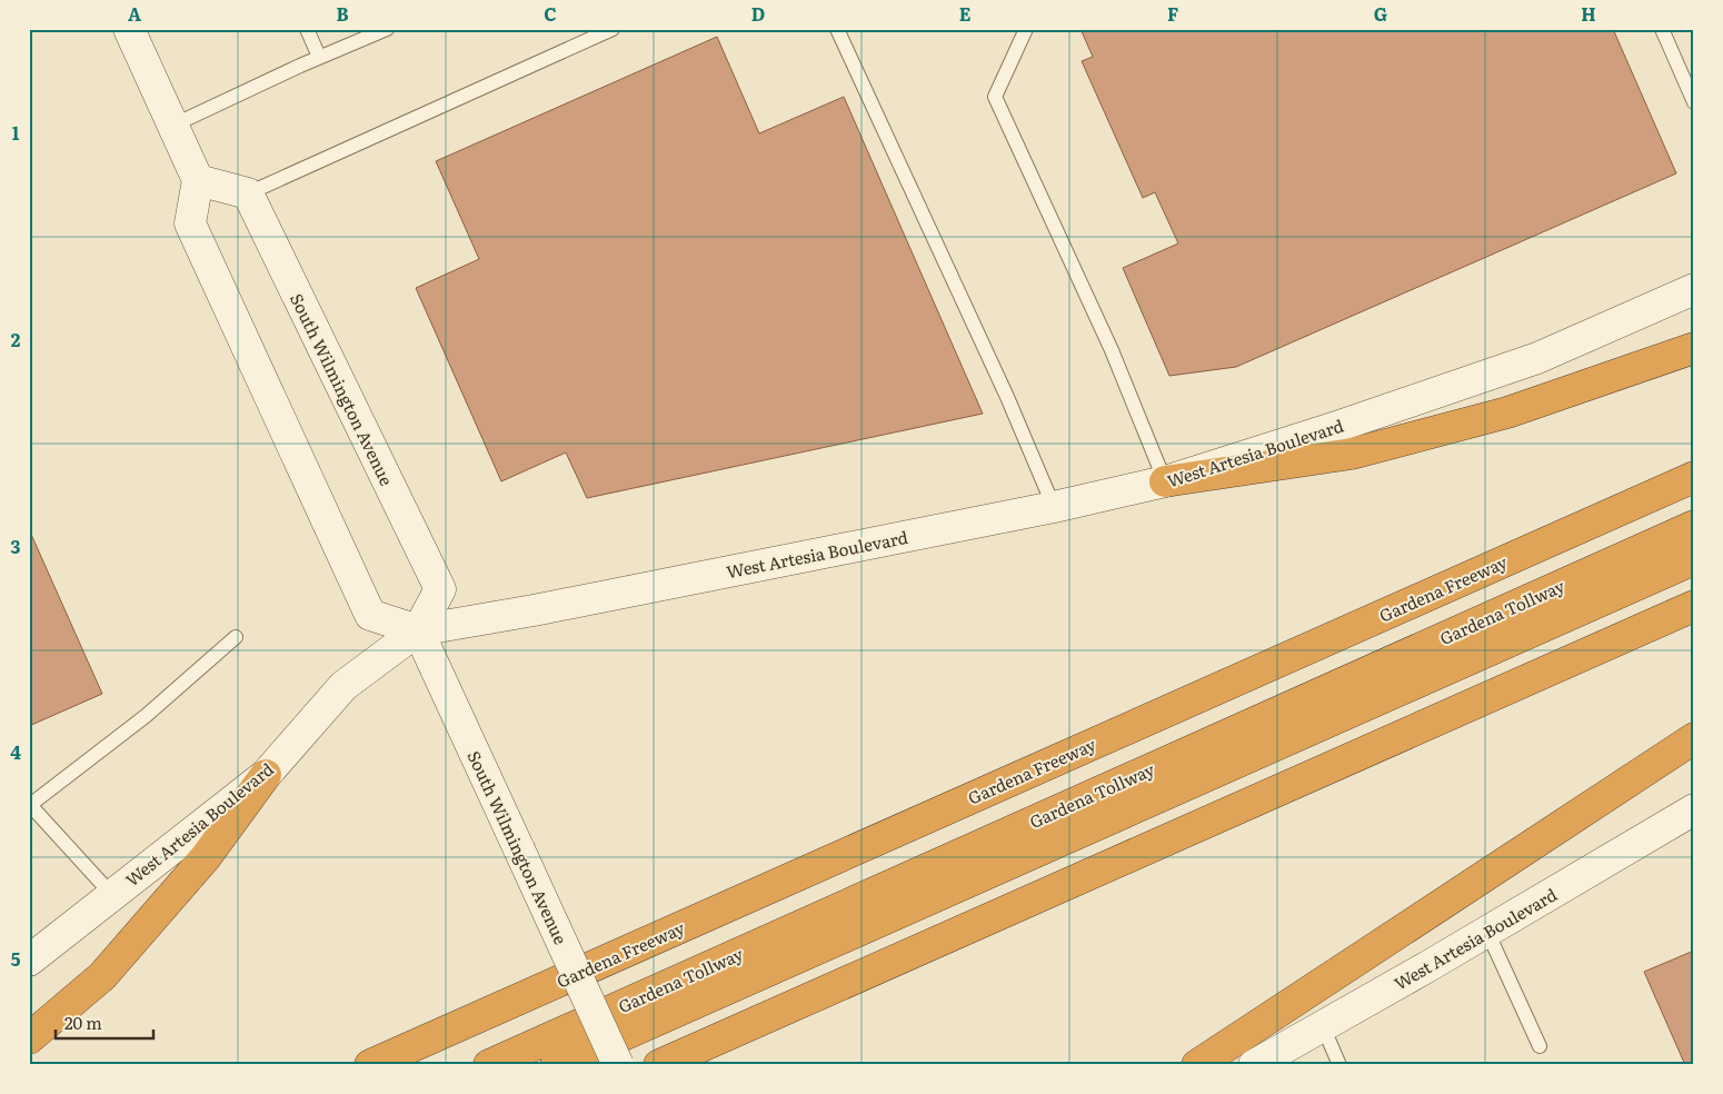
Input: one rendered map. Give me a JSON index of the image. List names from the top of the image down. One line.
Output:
{"streets":{"highway":["Gardena Freeway","Gardena Tollway"],"main road":["South Wilmington Avenue","West Artesia Boulevard"]},"crossings":[["South Wilmington Avenue","West Artesia Boulevard"]],"scale_bar":"20 m","grid":{"columns":["A","B","C","D","E","F","G","H"],"rows":["1","2","3","4","5"]}}
